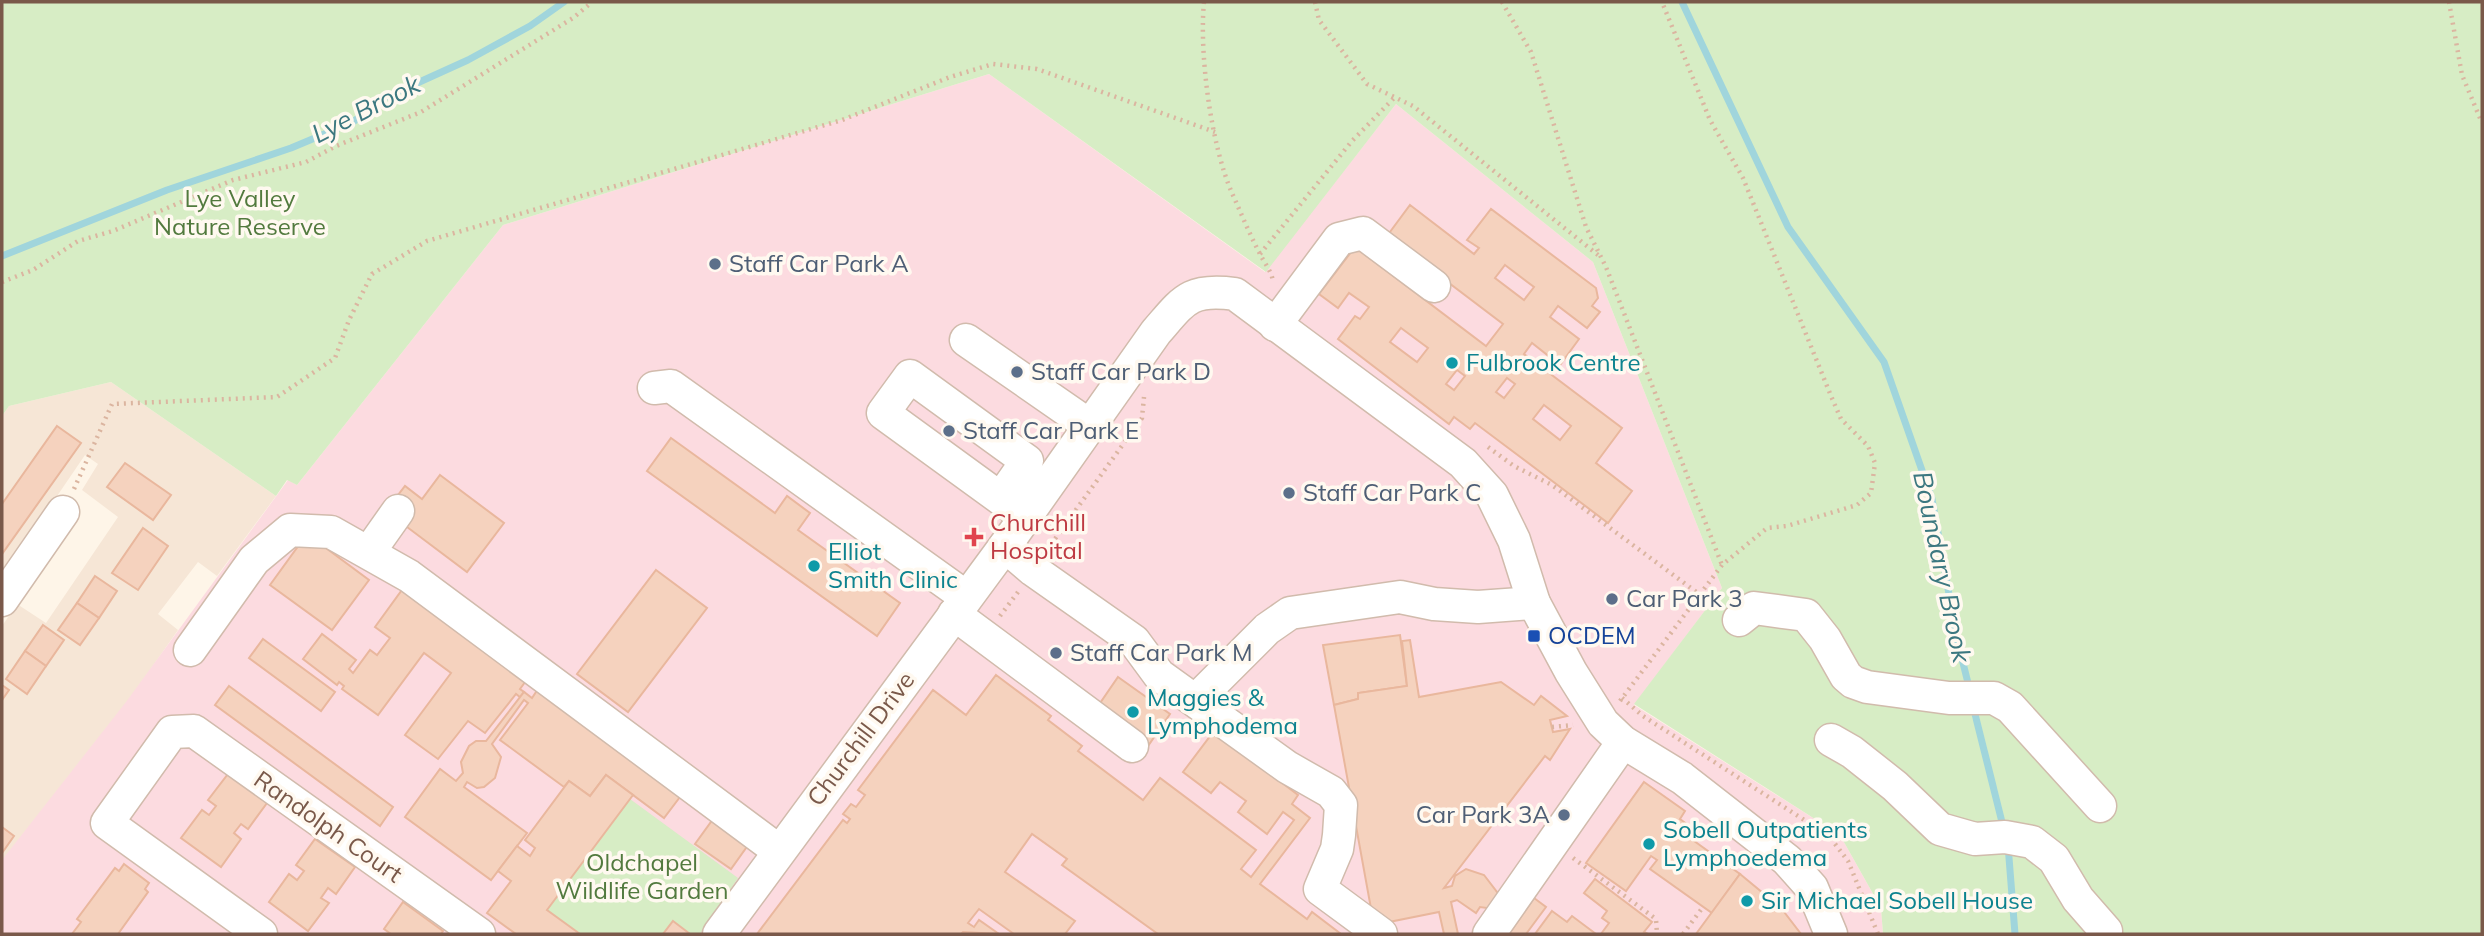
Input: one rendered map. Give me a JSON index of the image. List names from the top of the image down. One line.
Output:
{"streets":{"street":["Churchill Drive","Randolph Court"]},"water":["Lye Brook","Boundary Brook"],"parks":["Lye Valley Nature Reserve","Oldchapel Wildlife Garden"],"places":{"other":["Staff Car Park A","Fulbrook Centre","Staff Car Park D","Staff Car Park E","Staff Car Park C","Elliot Smith Clinic","Car Park 3","Staff Car Park M","Maggies & Lymphodema","Car Park 3A","Sobell Outpatients Lymphoedema","Sir Michael Sobell House"],"health":["Churchill Hospital"],"transit":["OCDEM"]}}
